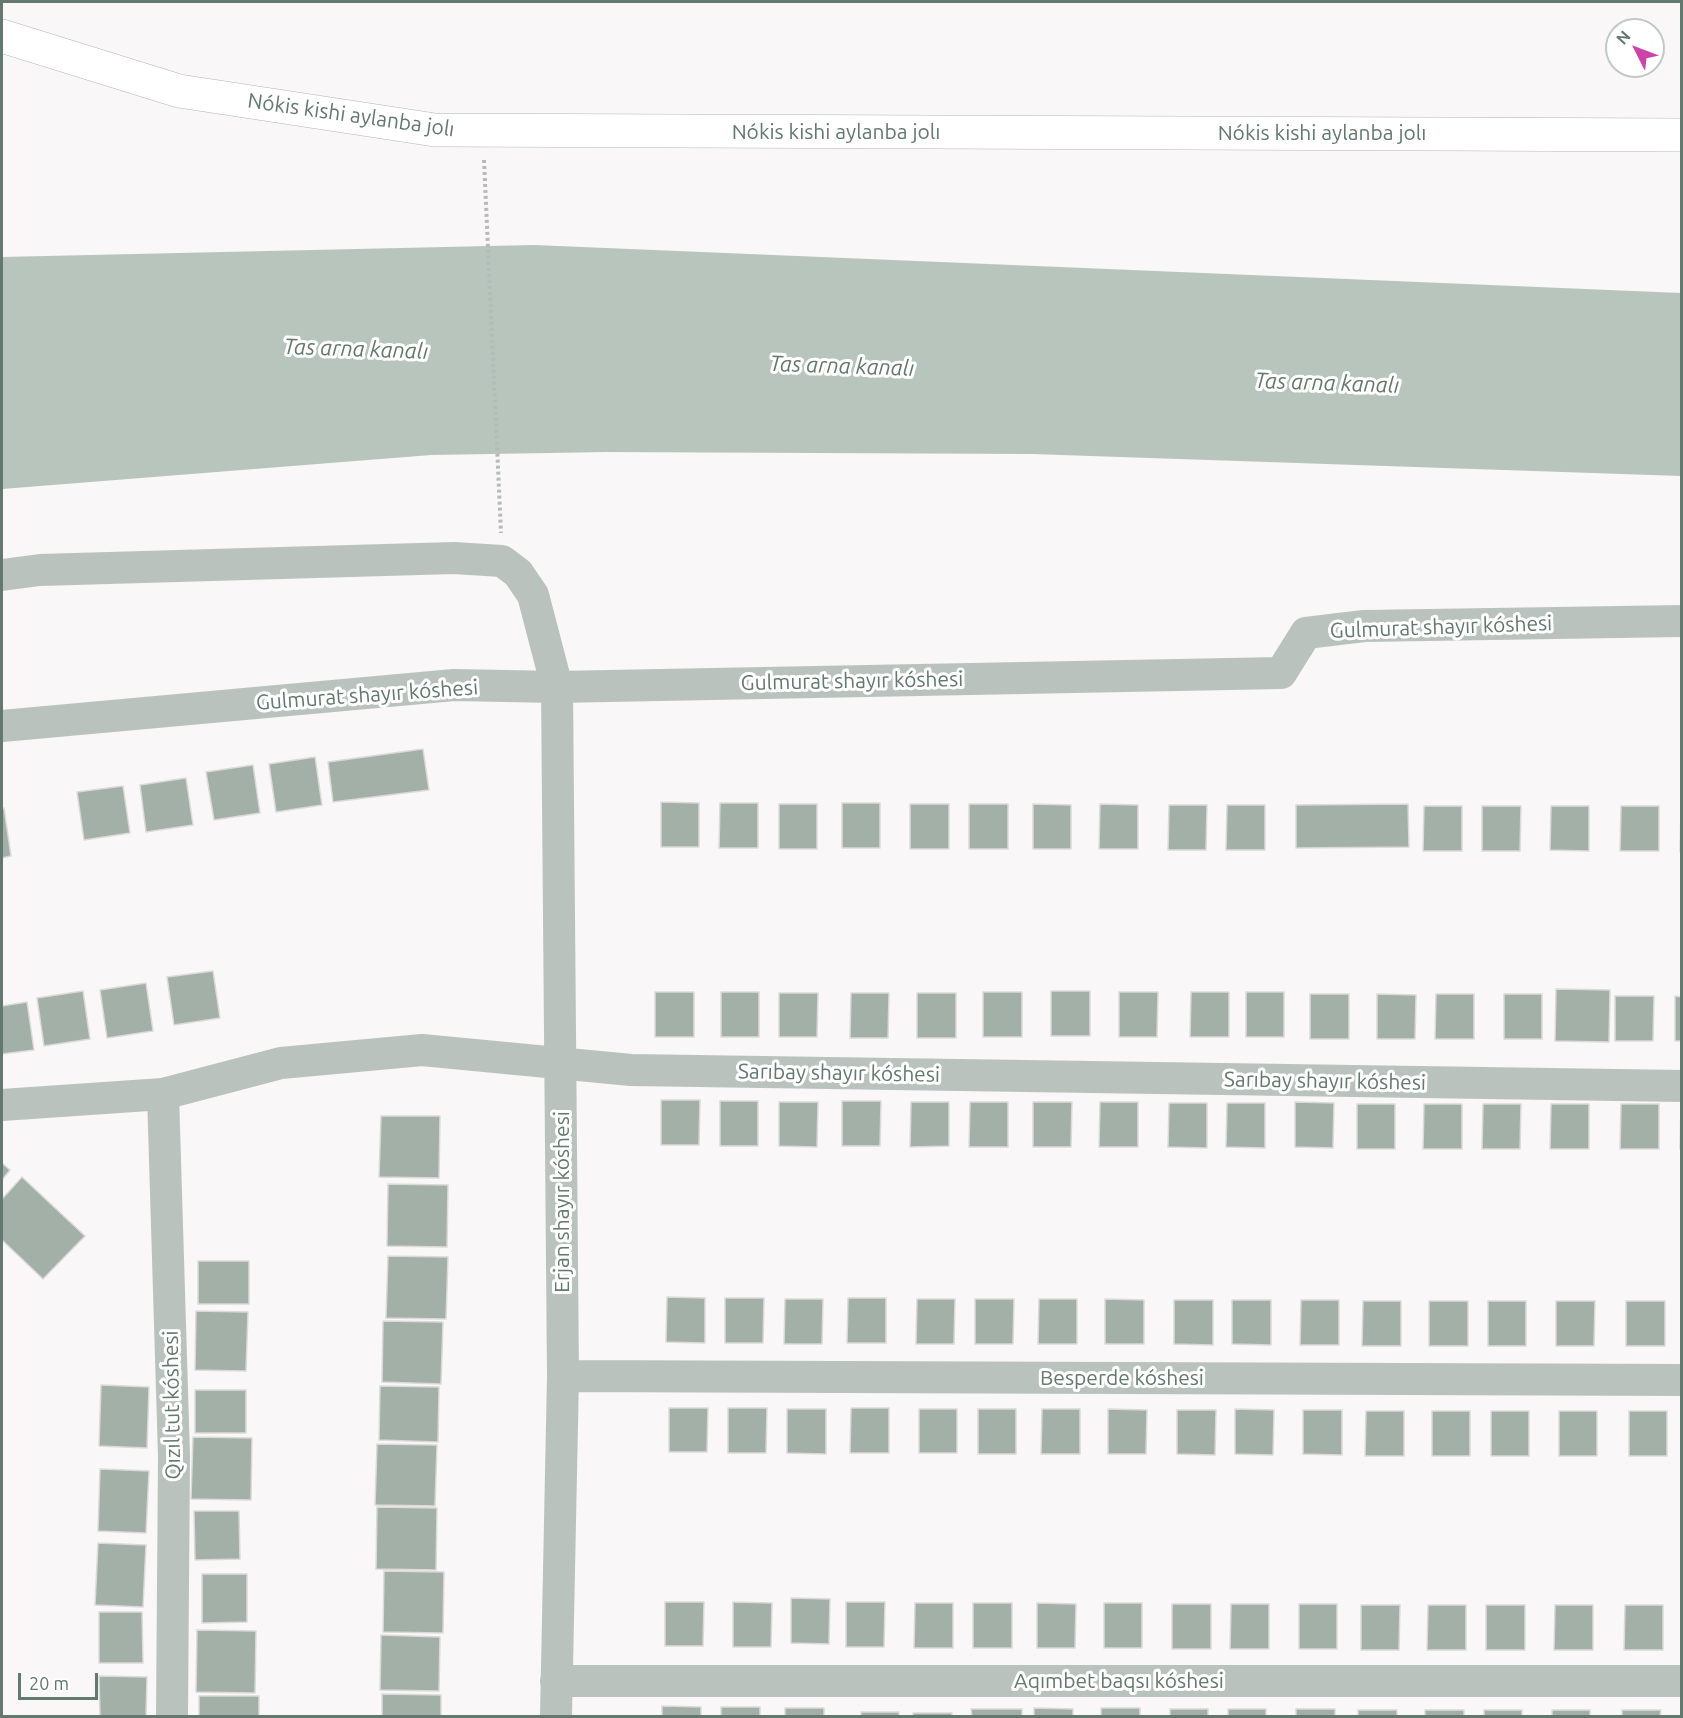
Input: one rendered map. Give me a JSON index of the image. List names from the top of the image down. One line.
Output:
{"streets":{"main road":["Nókis kishi aylanba jolı"],"street":["Gulmurat shayır kóshesi","Sarıbay shayır kóshesi","Erjan shayır kóshesi","Besperde kóshesi","Qızıl tut kóshesi","Aqımbet baqsı kóshesi"]},"crossings":[["Gulmurat shayır kóshesi","Erjan shayır kóshesi"],["Sarıbay shayır kóshesi","Erjan shayır kóshesi"],["Sarıbay shayır kóshesi","Qızıl tut kóshesi"],["Erjan shayır kóshesi","Besperde kóshesi"],["Erjan shayır kóshesi","Aqımbet baqsı kóshesi"]],"water":["Tas arna kanalı"],"scale_bar":"20 m","north":"top left"}
